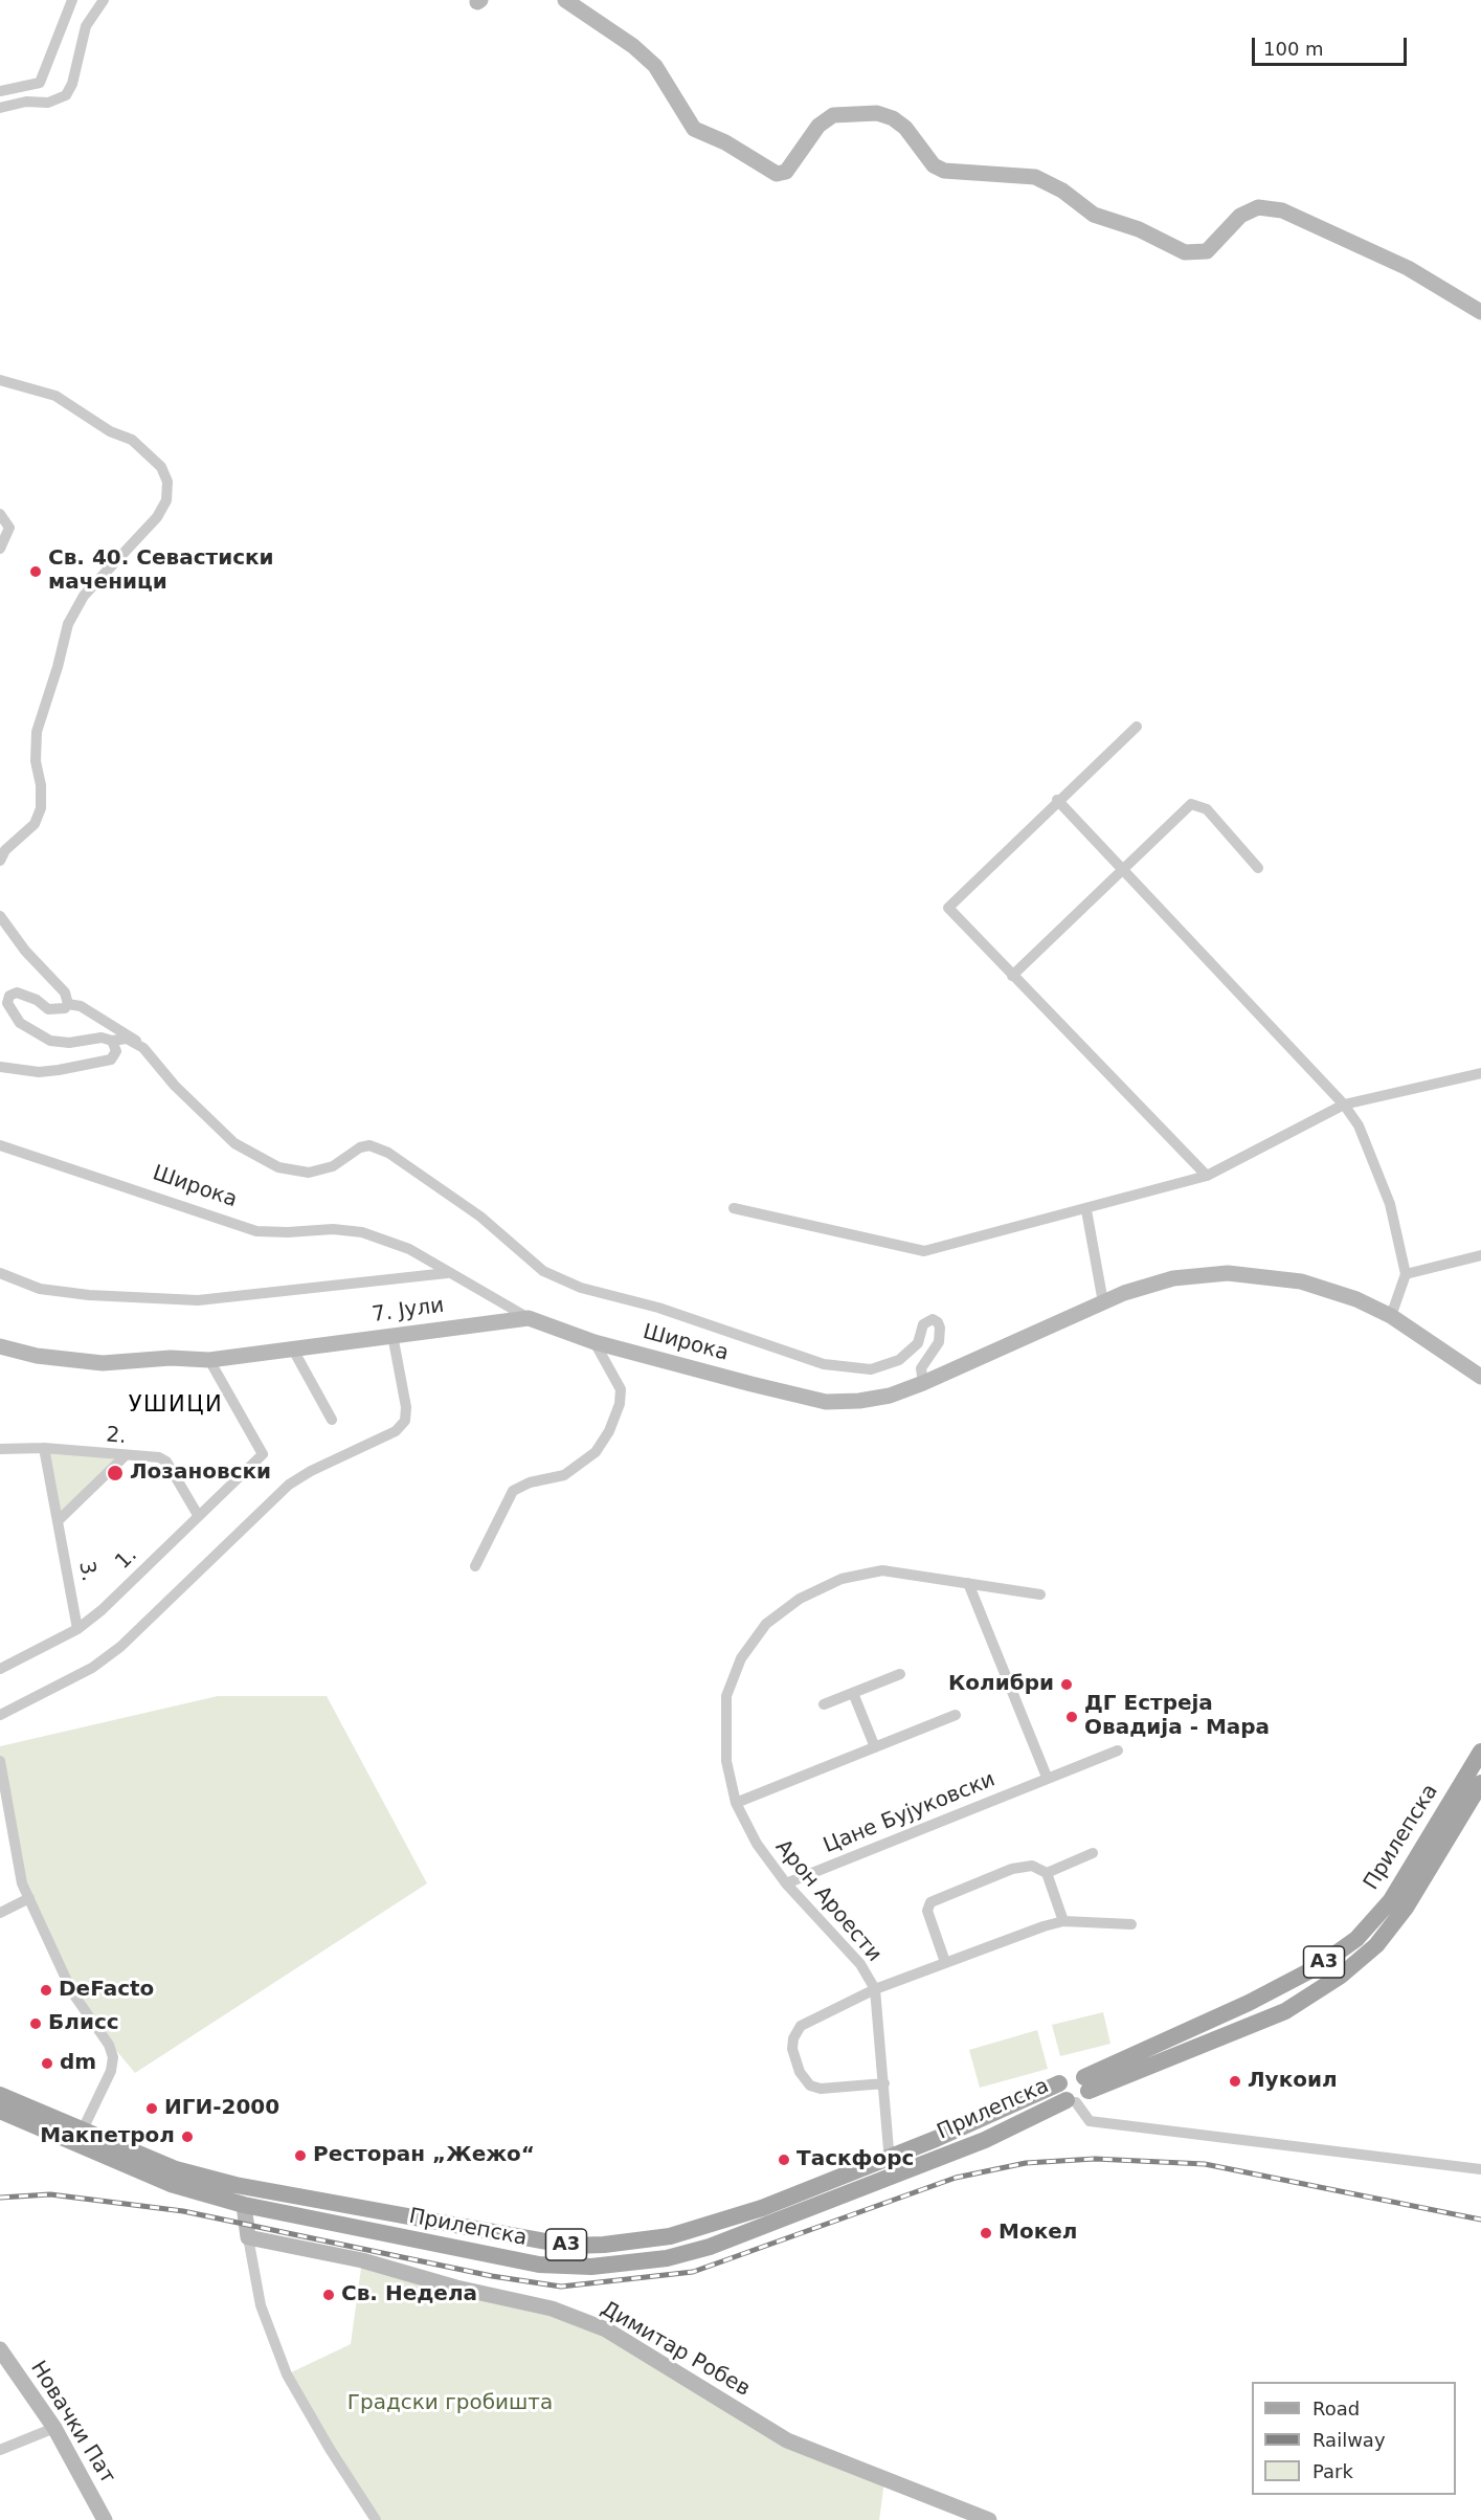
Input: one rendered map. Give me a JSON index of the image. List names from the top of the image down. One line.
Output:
{"streets":{"main road":["Прилепска","A3"],"street":["Широка","7. Јули","2.","1.","3.","Цане Бујуковски","Арон Ароести","Димитар Робев","Новачки Пат"]},"crossings":[["Широка","7. Јули"],["7. Јули","1."],["2.","1."],["2.","3."],["1.","3."],["Цане Бујуковски","Арон Ароести"],["Прилепска","Арон Ароести"],["Прилепска","A3"]],"districts":["УШИЦИ"],"parks":["Градски гробишта"],"places":["Св. 40. Севастиски маченици","Лозановски","Колибри","ДГ Естреја Овадија - Мара","DeFacto","Блисс","dm","Лукоил","ИГИ-2000","Макпетрол","Ресторан „Жежо“","Таскфорс","Мокел","Св. Недела"],"legend":["Road","Railway","Park"],"scale_bar":"100 m"}
